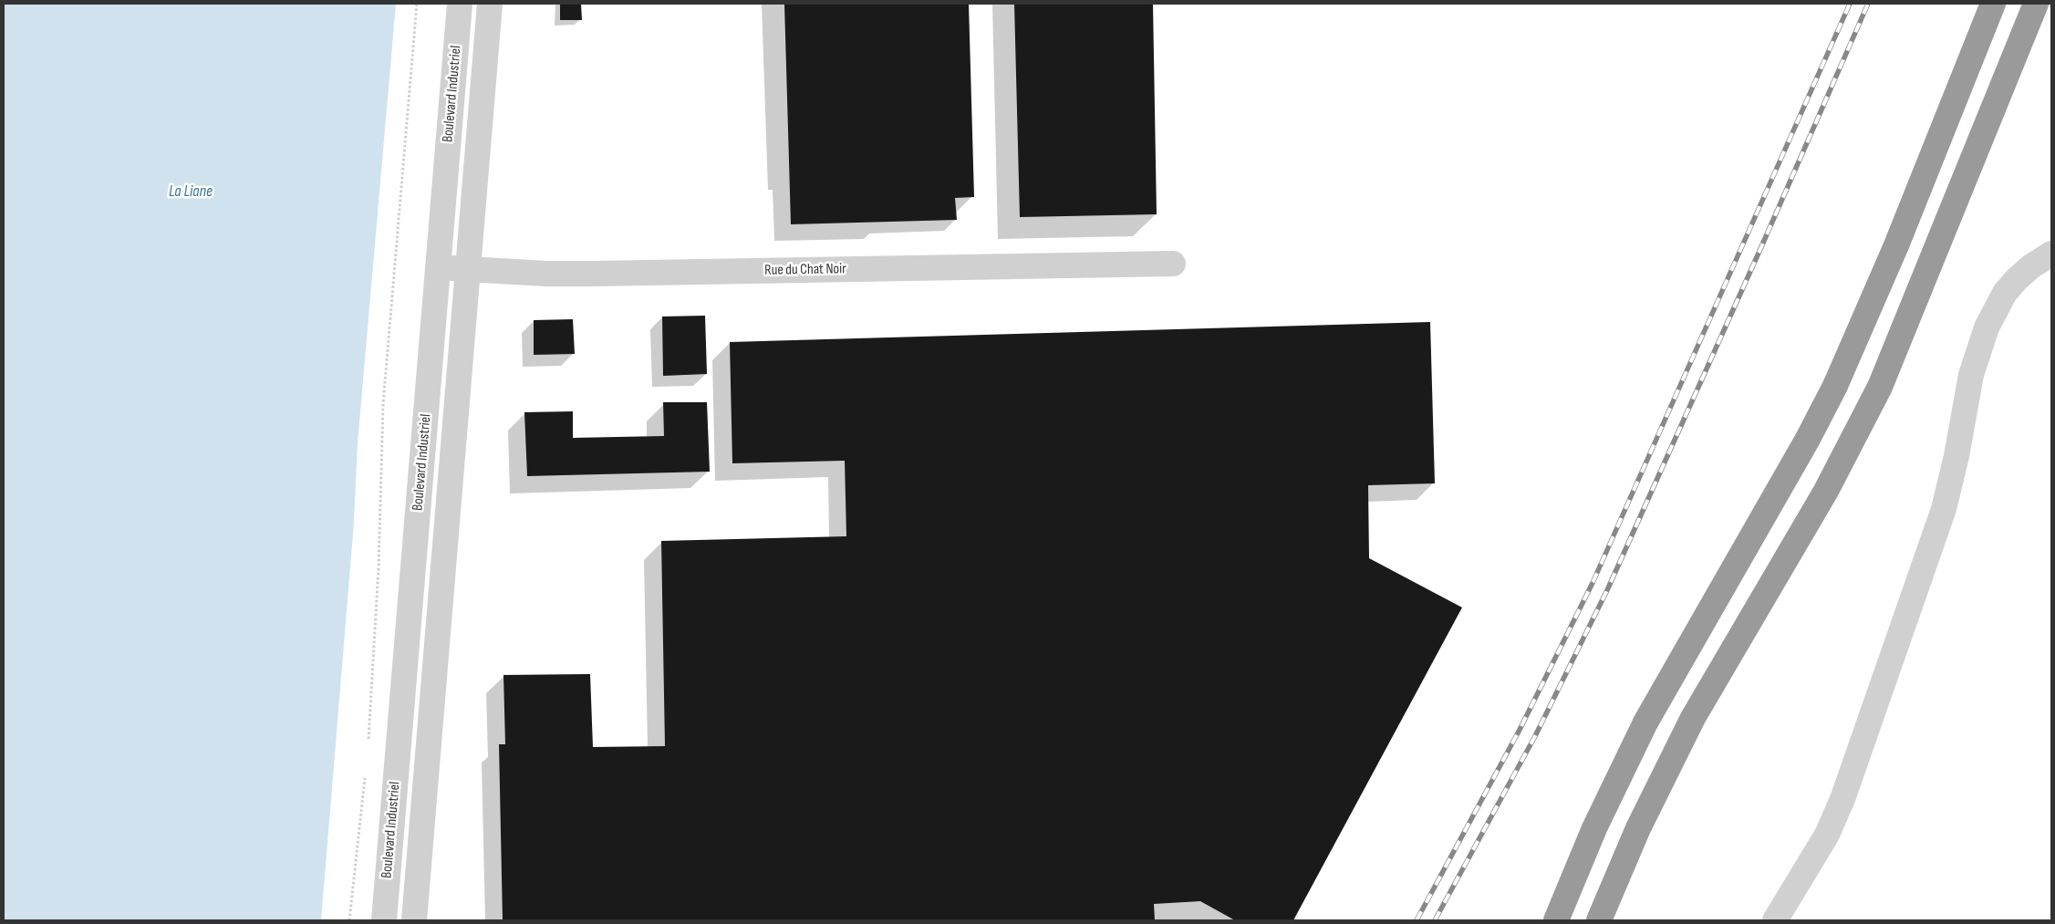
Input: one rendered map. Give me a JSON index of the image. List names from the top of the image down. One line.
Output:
{"streets":{"street":["Boulevard Industriel","Rue du Chat Noir"]},"crossings":[["Boulevard Industriel","Rue du Chat Noir"]],"water":["La Liane"]}
